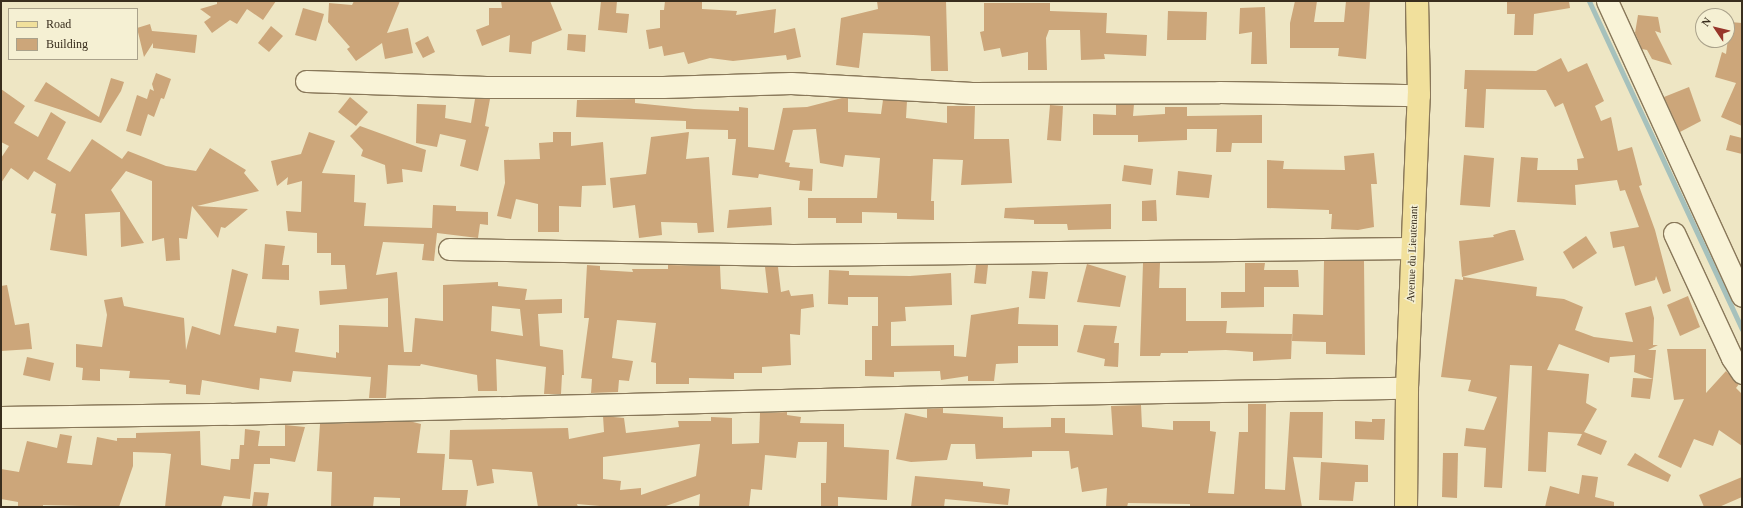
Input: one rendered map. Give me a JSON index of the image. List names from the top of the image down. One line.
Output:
{"streets":{"main road":["Avenue du Lieutenant"]},"legend":["Road","Building"],"north":"top left"}
